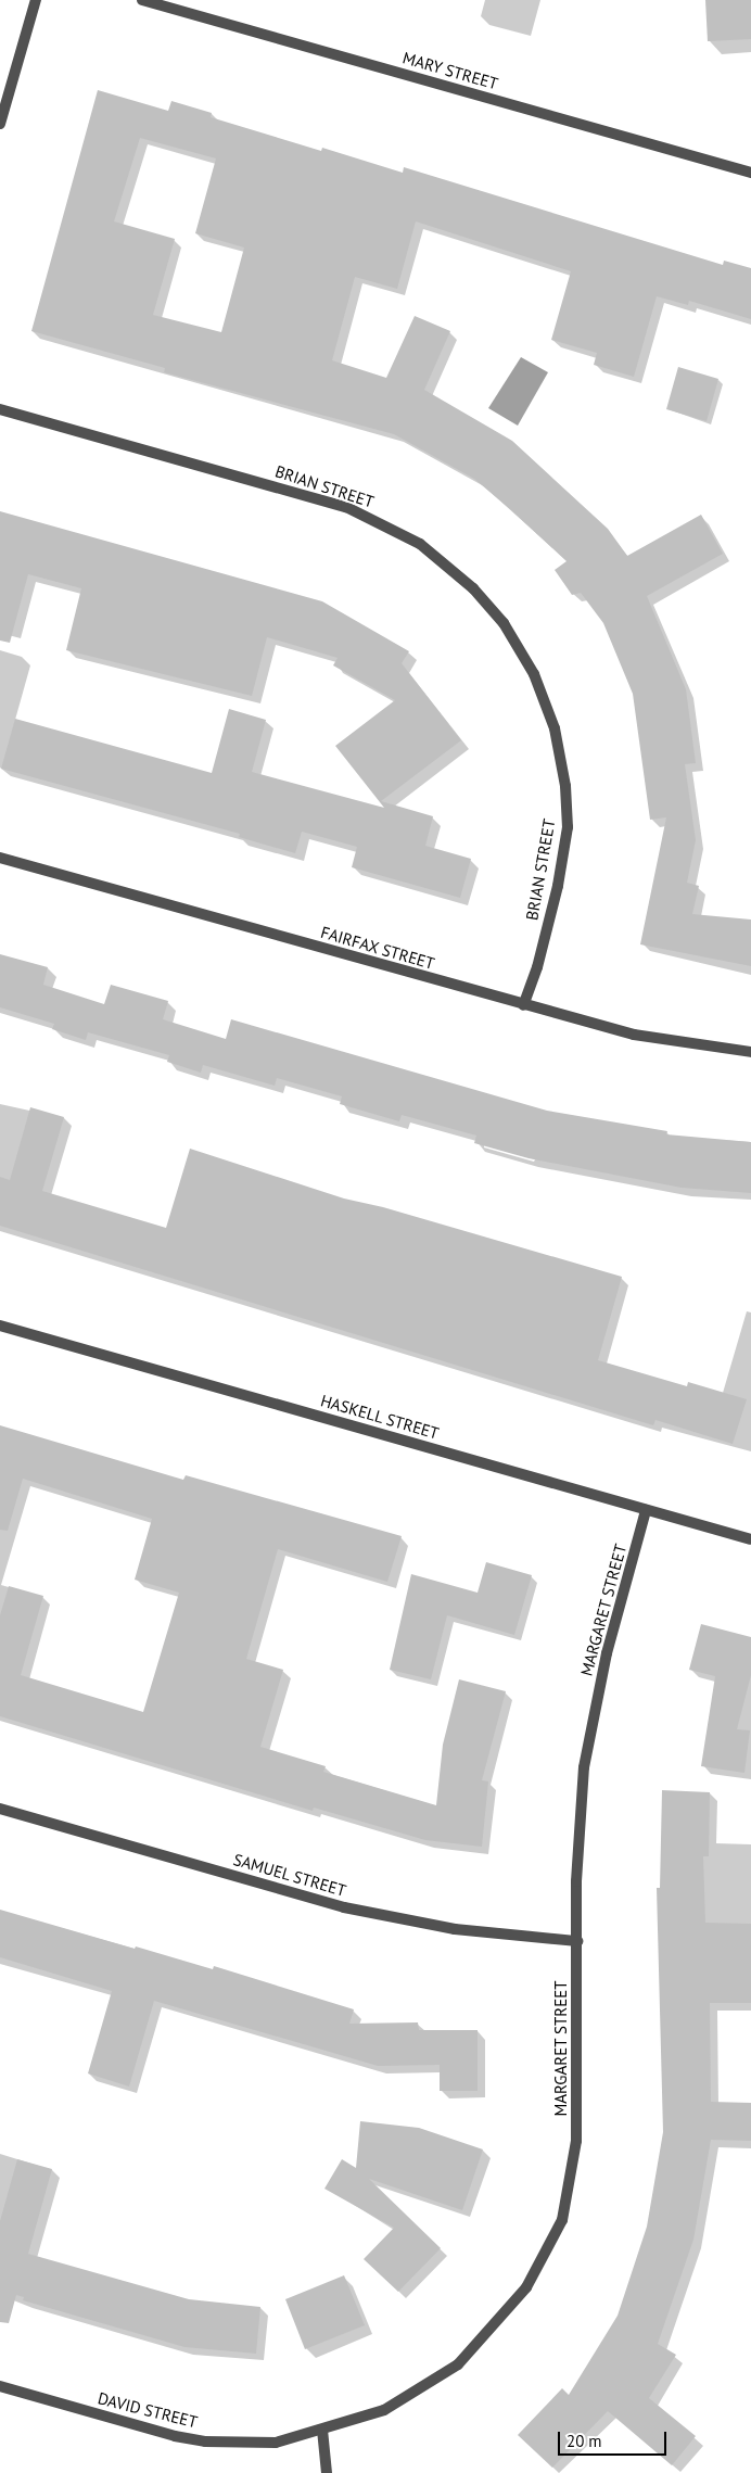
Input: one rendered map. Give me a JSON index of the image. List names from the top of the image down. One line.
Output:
{"streets":{"street":["MARY STREET","BRIAN STREET","FAIRFAX STREET","HASKELL STREET","MARGARET STREET","SAMUEL STREET","DAVID STREET"]},"crossings":[["BRIAN STREET","FAIRFAX STREET"],["HASKELL STREET","MARGARET STREET"],["MARGARET STREET","SAMUEL STREET"],["MARGARET STREET","DAVID STREET"]],"scale_bar":"20 m"}
